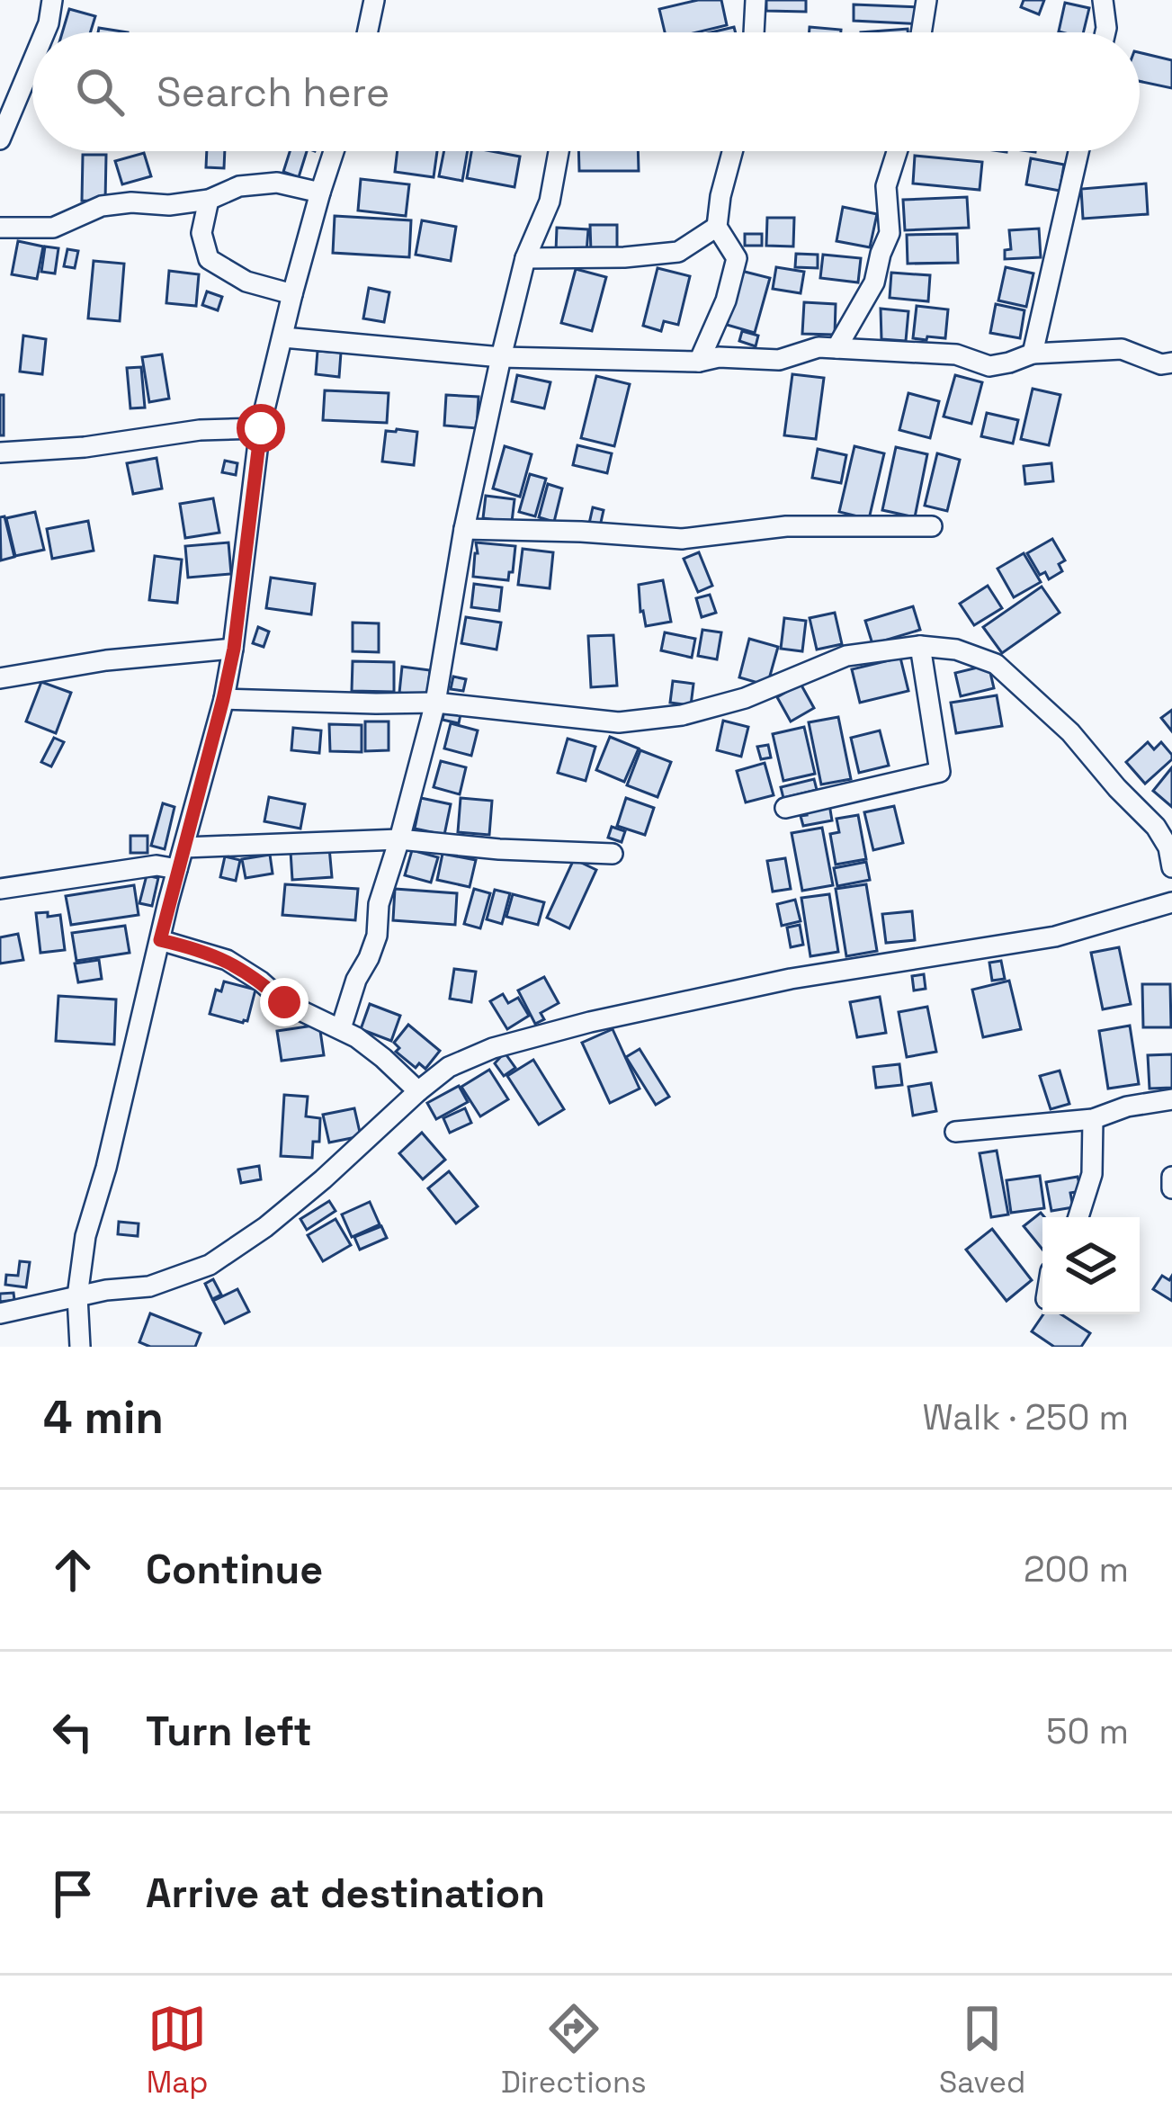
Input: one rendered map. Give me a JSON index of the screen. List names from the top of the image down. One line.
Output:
{"page":{"search":"Search here","heading":["4 min","Walk · 250 m"],"list":[["Continue","200 m"],["Turn left","50 m"],"Arrive at destination"],"nav":["Map","Directions","Saved"]}}
